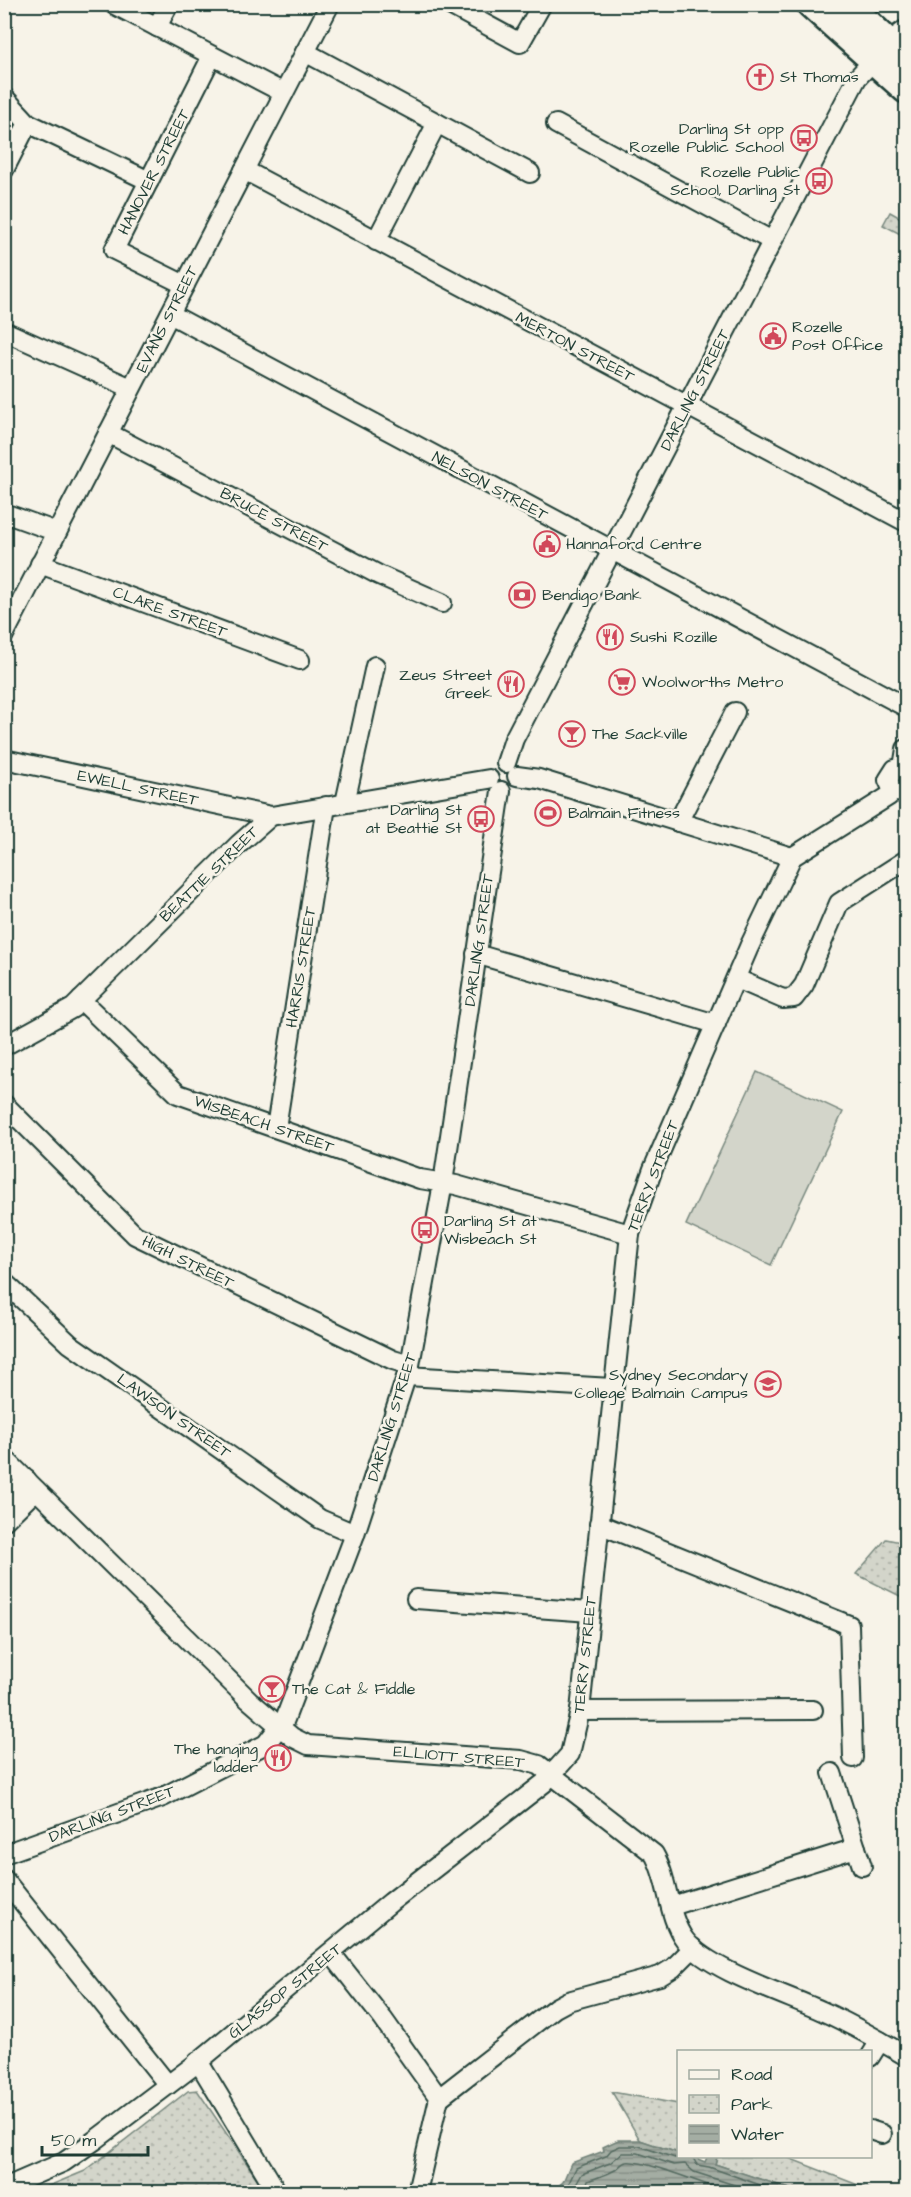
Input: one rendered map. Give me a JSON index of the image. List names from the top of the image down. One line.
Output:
{"streets":{"street":["HANOVER STREET","EVANS STREET","MERTON STREET","DARLING STREET","NELSON STREET","BRUCE STREET","CLARE STREET","EWELL STREET","BEATTIE STREET","HARRIS STREET","WISBEACH STREET","TERRY STREET","HIGH STREET","LAWSON STREET","ELLIOTT STREET","GLASSOP STREET"]},"crossings":[["HANOVER STREET","EVANS STREET"],["EVANS STREET","MERTON STREET"],["EVANS STREET","NELSON STREET"],["EVANS STREET","BRUCE STREET"],["EVANS STREET","CLARE STREET"],["MERTON STREET","DARLING STREET"],["DARLING STREET","NELSON STREET"],["DARLING STREET","BEATTIE STREET"],["DARLING STREET","WISBEACH STREET"],["DARLING STREET","HIGH STREET"],["DARLING STREET","LAWSON STREET"],["DARLING STREET","ELLIOTT STREET"],["EWELL STREET","BEATTIE STREET"],["BEATTIE STREET","HARRIS STREET"],["BEATTIE STREET","WISBEACH STREET"],["HARRIS STREET","WISBEACH STREET"],["WISBEACH STREET","TERRY STREET"],["TERRY STREET","HIGH STREET"],["TERRY STREET","ELLIOTT STREET"],["TERRY STREET","GLASSOP STREET"],["ELLIOTT STREET","GLASSOP STREET"]],"places":{"church":["St Thomas"],"bus stop":["Darling St opp Rozelle Public School","Rozelle Public School, Darling St","Darling St at Beattie St","Darling St at Wisbeach St"],"public building":["Rozelle Post Office","Hannaford Centre"],"bank":["Bendigo Bank"],"restaurant":["Sushi Rozille","Zeus Street Greek","The hanging ladder"],"supermarket":["Woolworths Metro"],"bar":["The Sackville","The Cat & Fiddle"],"sports":["Balmain Fitness"],"school or university":["Sydney Secondary College Balmain Campus"]},"legend":["Road","Park","Water"],"scale_bar":"50 m"}
